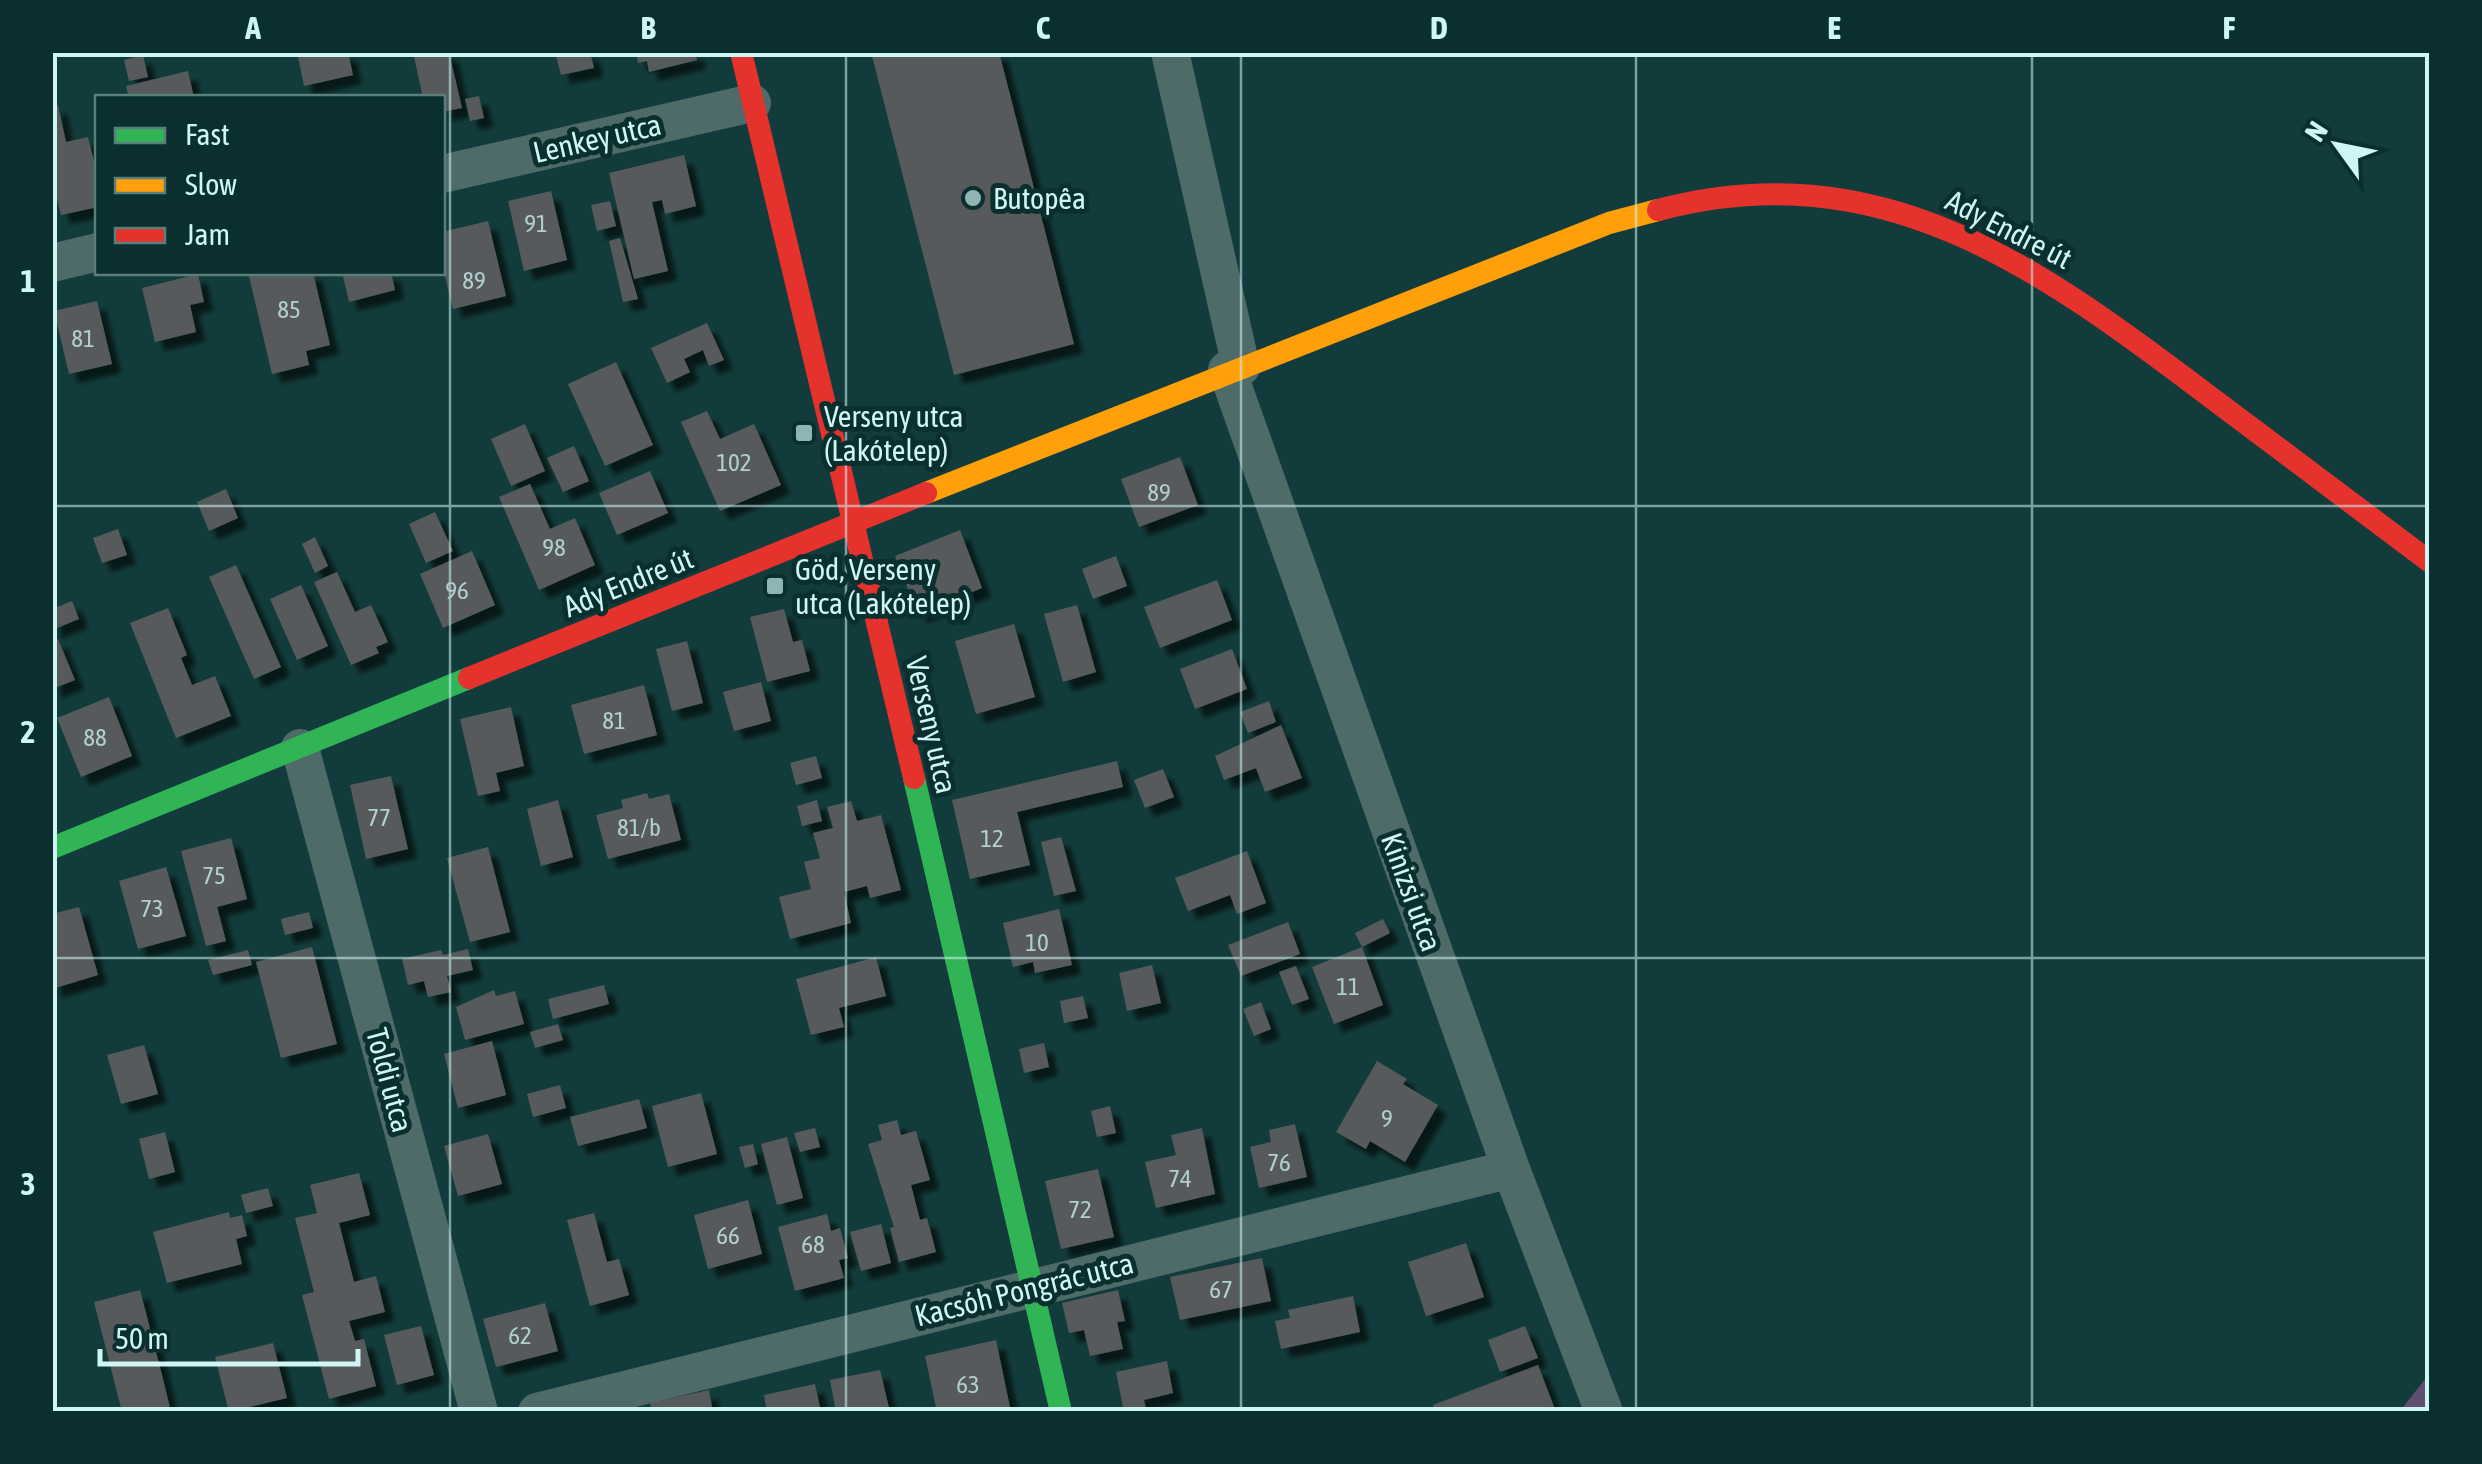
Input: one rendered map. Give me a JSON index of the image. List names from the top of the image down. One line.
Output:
{"streets":{"street":["Lenkey utca","Ady Endre út","Verseny utca","Kinizsi utca","Toldi utca","Kacsóh Pongrác utca"]},"crossings":[["Lenkey utca","Verseny utca"],["Ady Endre út","Verseny utca"],["Ady Endre út","Kinizsi utca"],["Ady Endre út","Toldi utca"],["Verseny utca","Kacsóh Pongrác utca"],["Kinizsi utca","Kacsóh Pongrác utca"]],"places":{"other":["Butopêa"],"transit":["Verseny utca (Lakótelep)","Göd, Verseny utca (Lakótelep)"]},"house_numbers":["91","89","85","81","102","89","98","96","81","88","77","81/b","12","75","73","10","11","9","76","74","72","66","68","67","62","63"],"legend":["Fast","Slow","Jam"],"scale_bar":"50 m","north":"top left","grid":{"columns":["A","B","C","D","E","F"],"rows":["1","2","3"]}}
